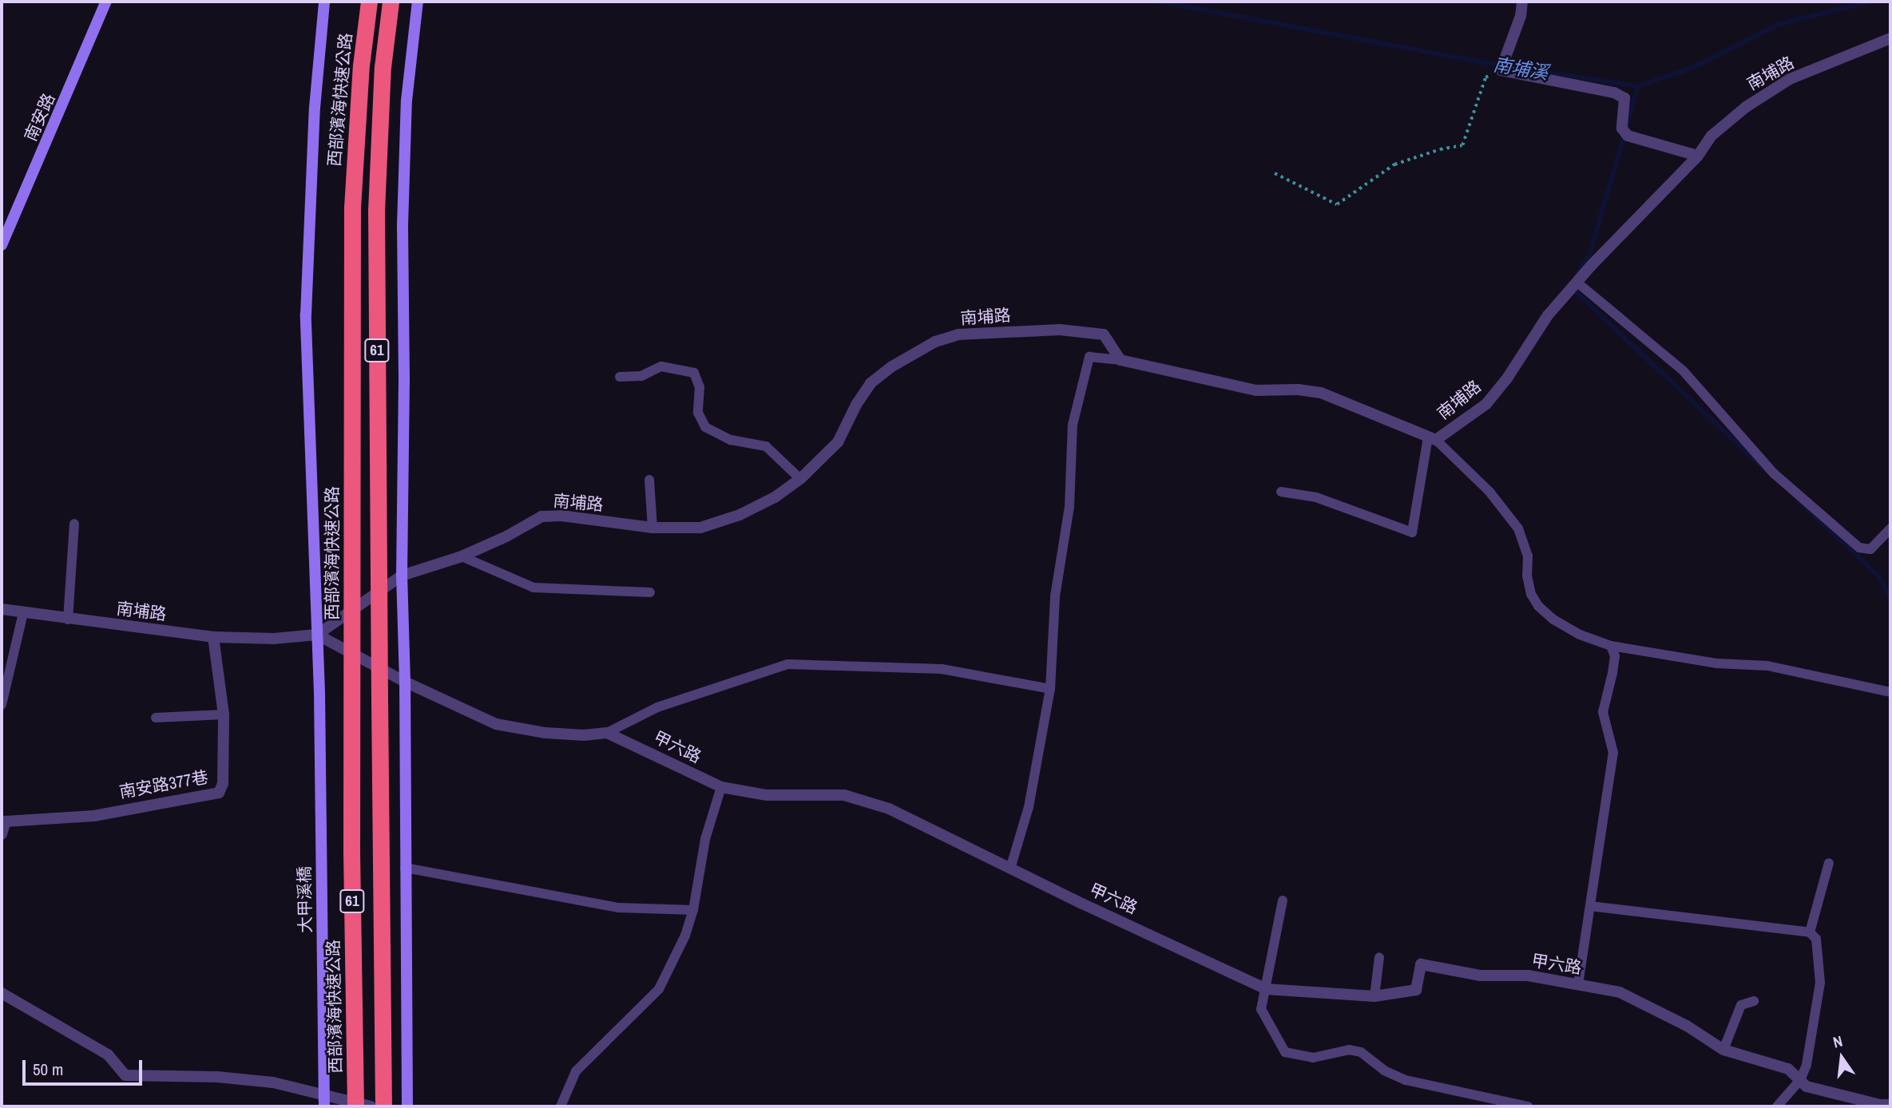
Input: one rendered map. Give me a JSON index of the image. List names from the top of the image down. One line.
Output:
{"streets":{"highway":["西部濱海快速公路","61"],"street":["南埔路","南安路","甲六路","南安路377巷","大甲溪橋"]},"crossings":[["南埔路","甲六路"],["南埔路","南安路377巷"],["南埔路","大甲溪橋"],["甲六路","大甲溪橋"]],"water":["南埔溪"],"scale_bar":"50 m","north":"top"}
